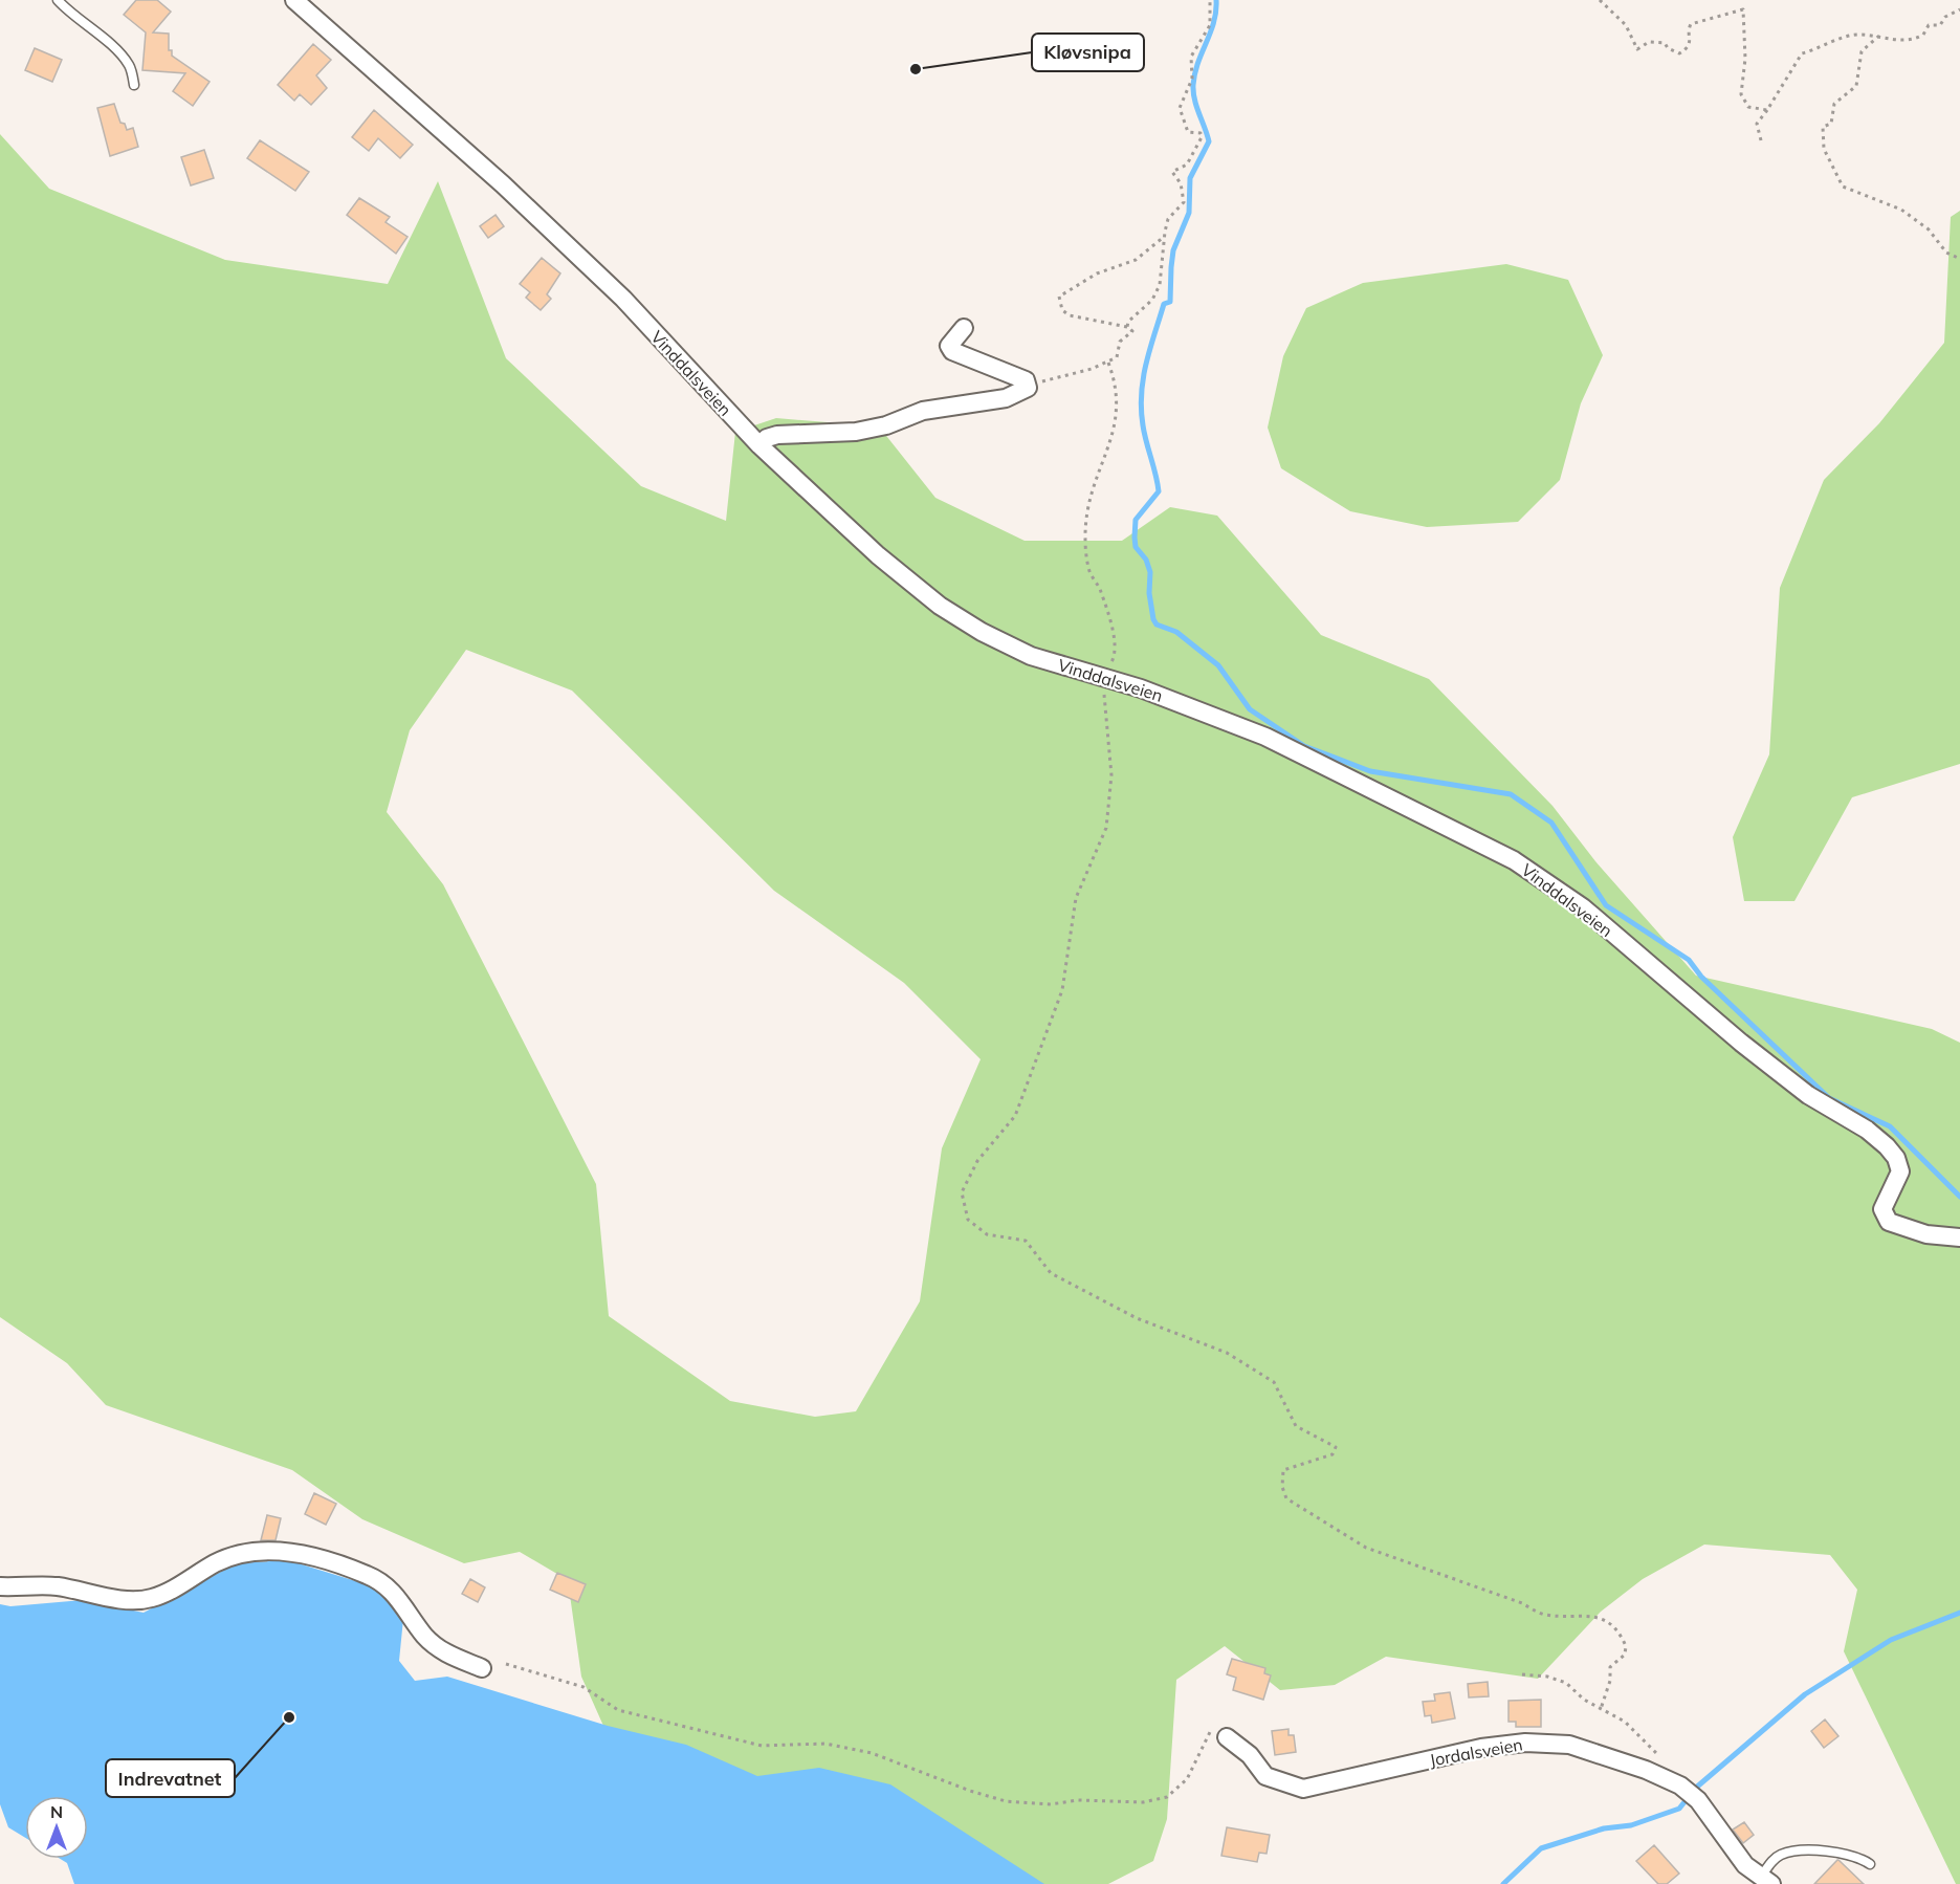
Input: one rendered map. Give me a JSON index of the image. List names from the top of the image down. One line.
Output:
{"streets":{"street":["Vinddalsveien","Jordalsveien"]},"places":["Kløvsnipa","Indrevatnet"],"north":"top"}
